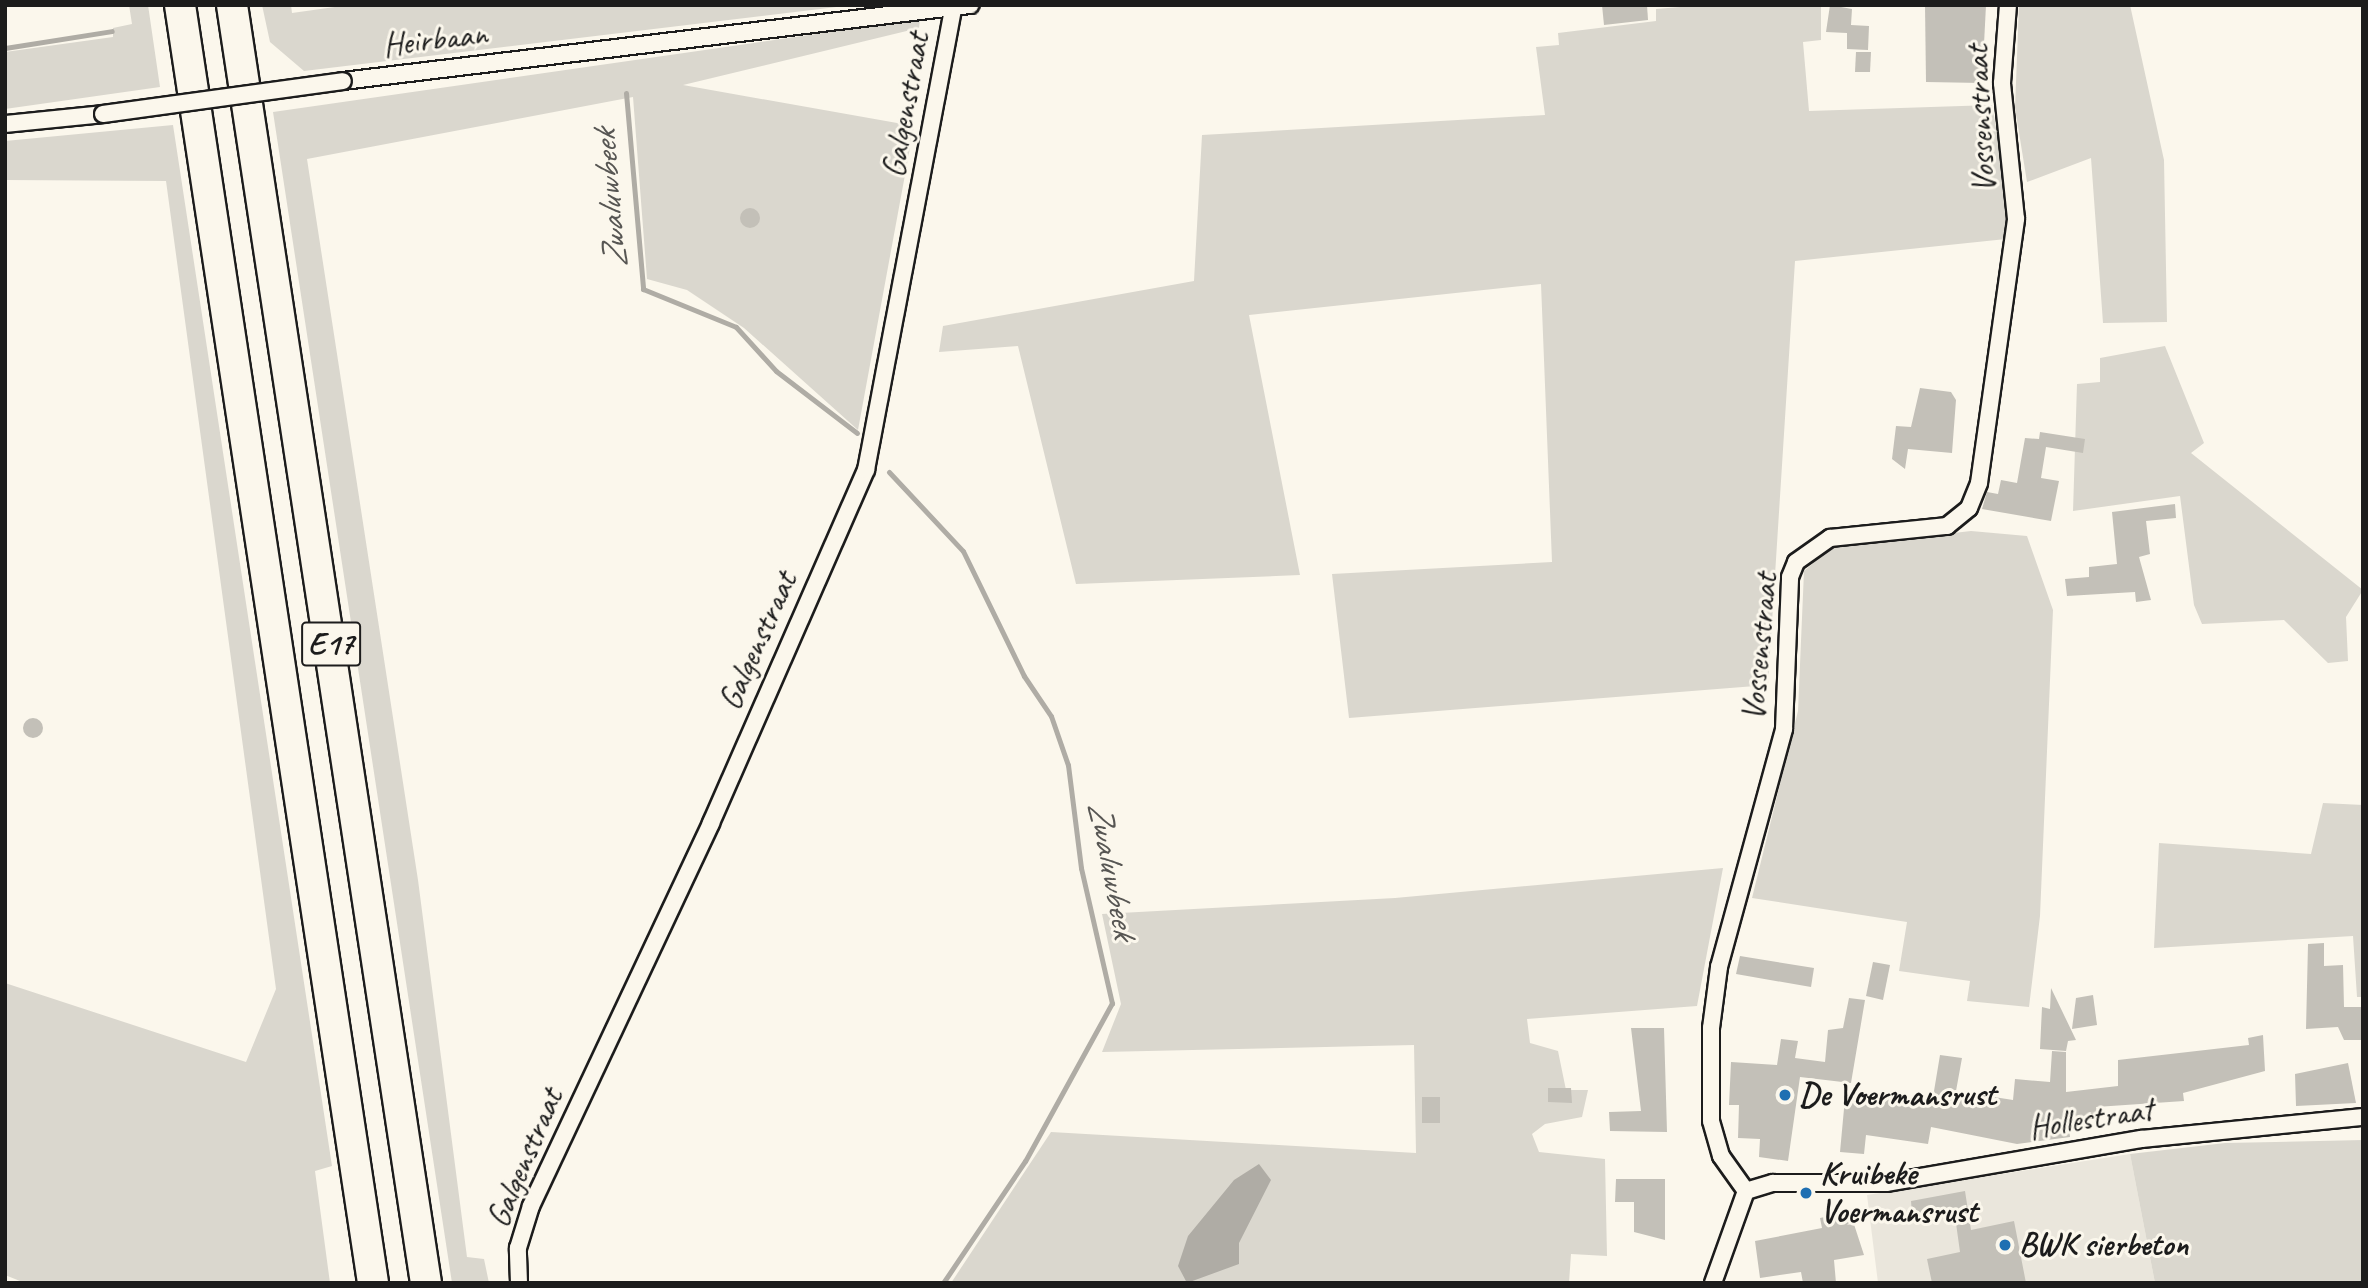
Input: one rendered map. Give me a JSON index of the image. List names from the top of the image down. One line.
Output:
{"streets":{"highway":["E17"],"street":["Heirbaan","Galgenstraat","Vossenstraat","Hollestraat"]},"crossings":[["Heirbaan","Galgenstraat"],["Vossenstraat","Hollestraat"]],"water":["Zwaluwbeek"],"places":["De Voermansrust","Kruibeke Voermansrust","BWK sierbeton"]}
